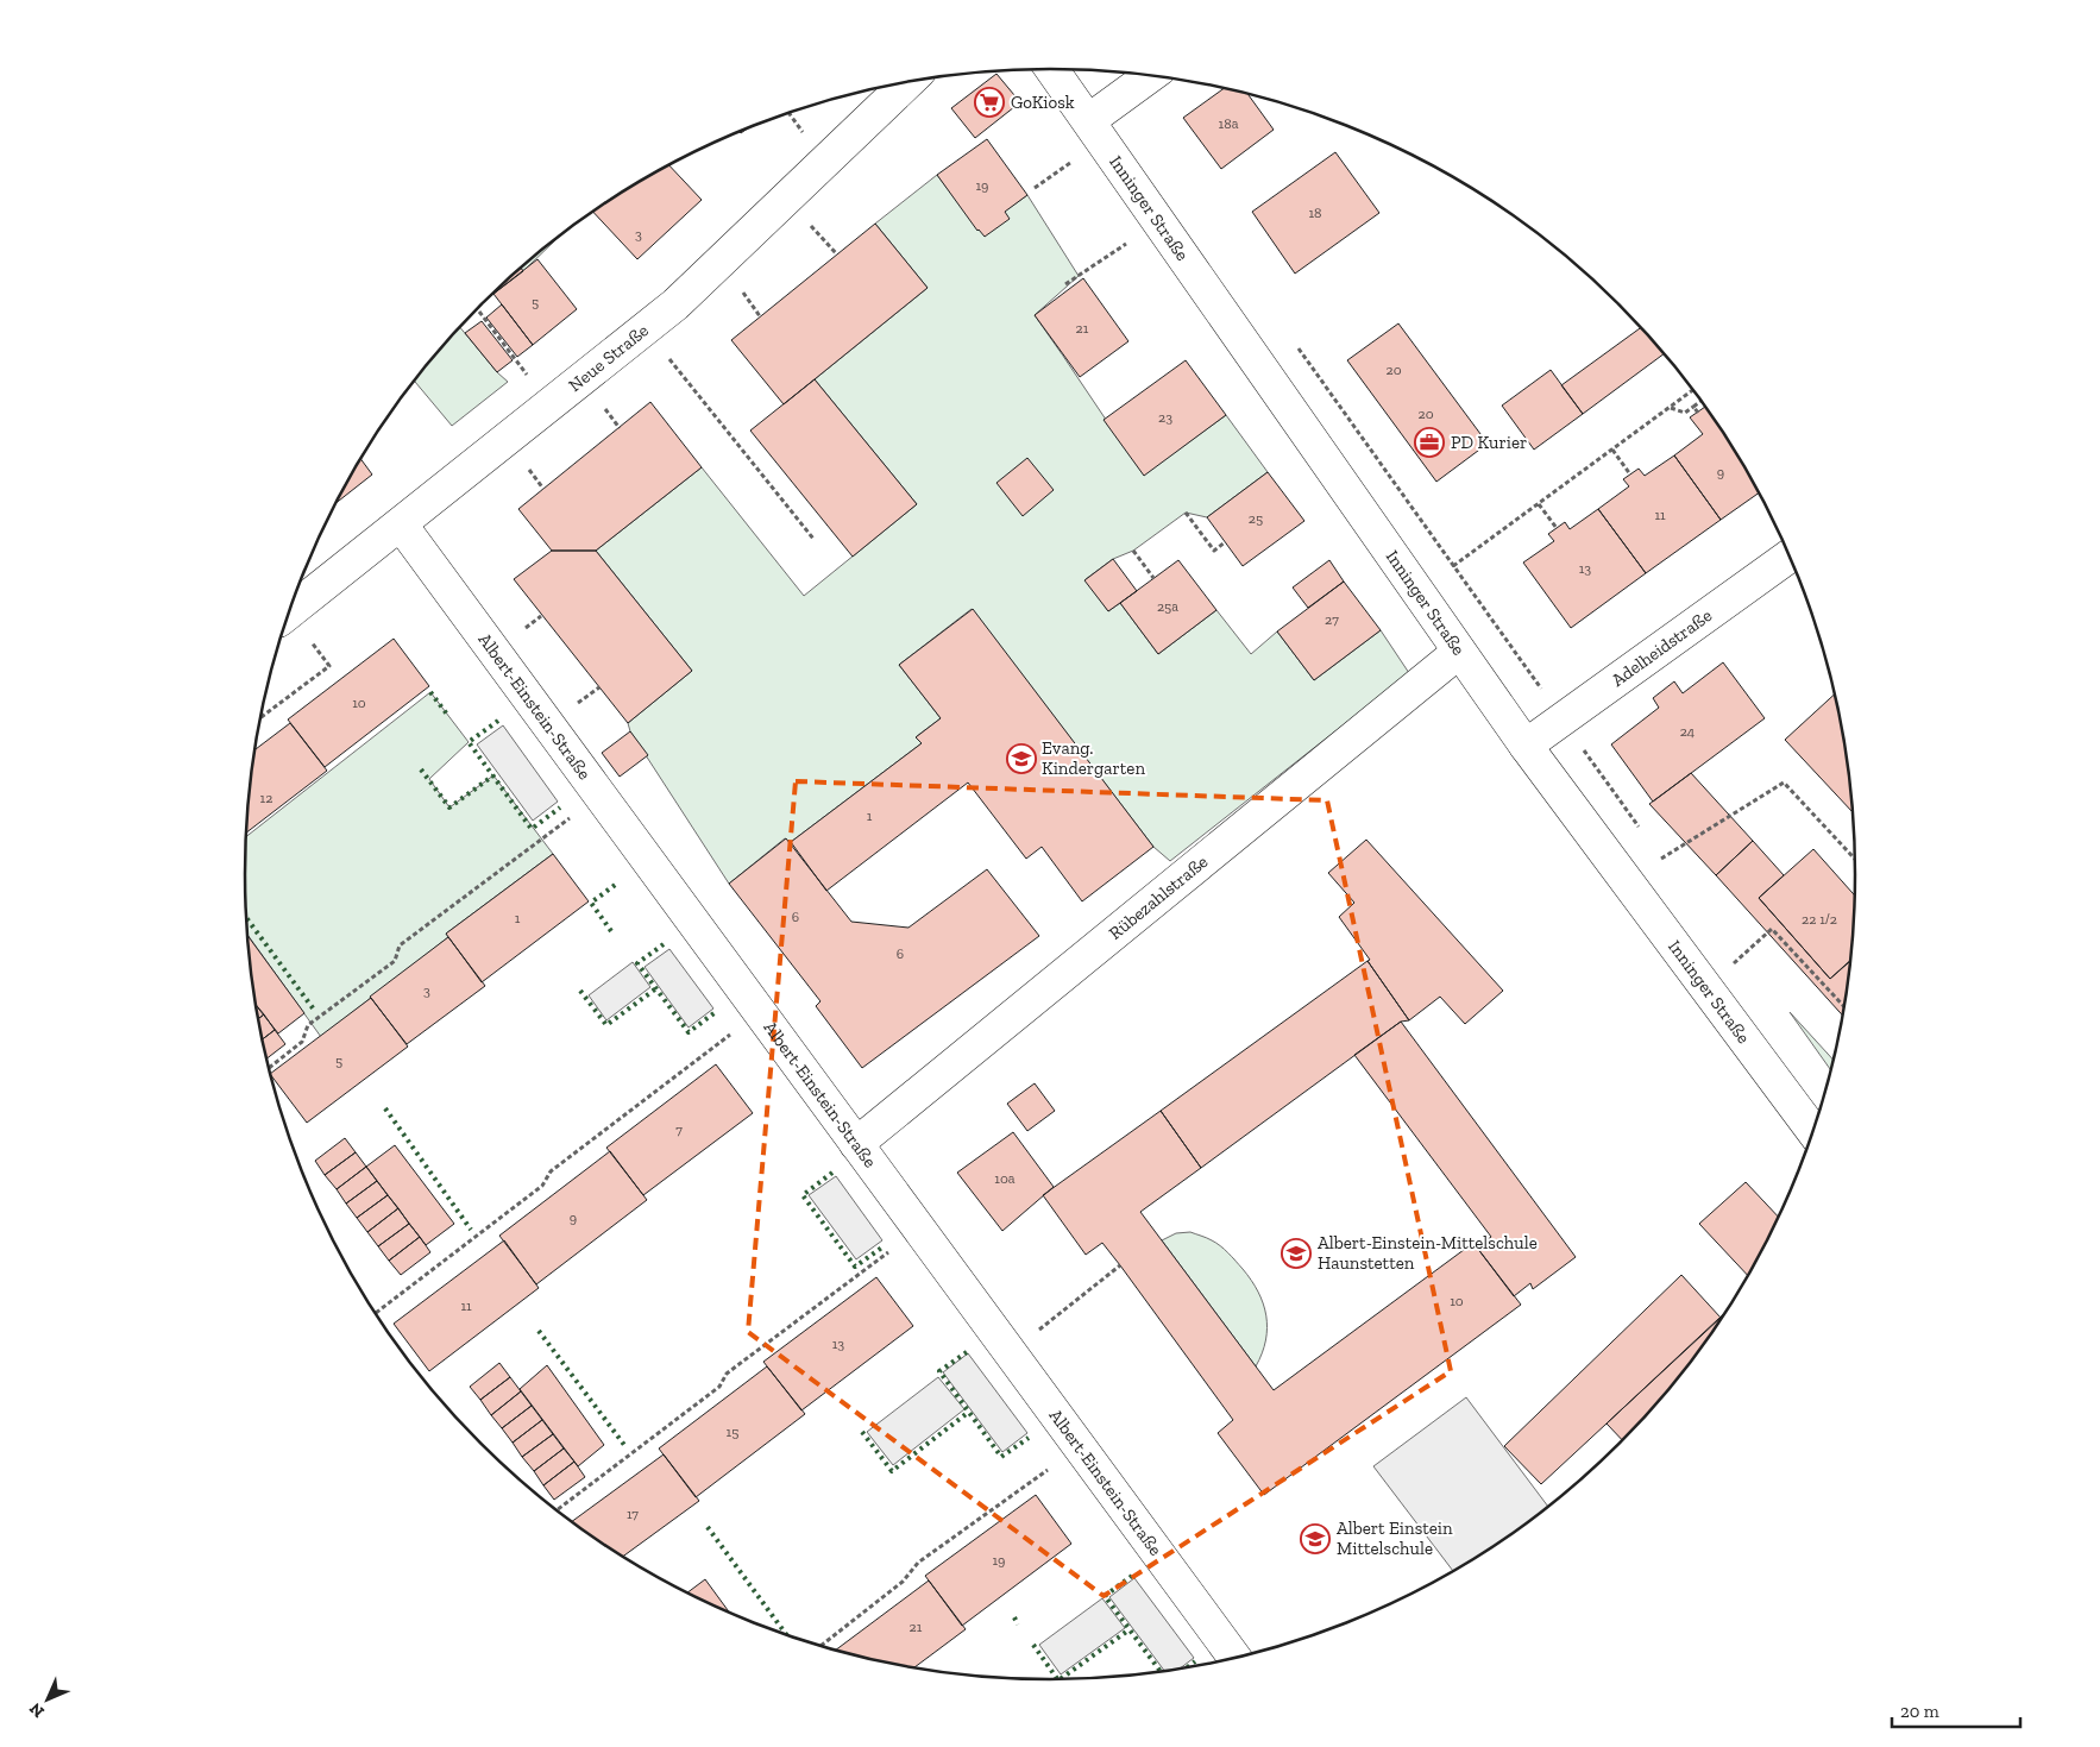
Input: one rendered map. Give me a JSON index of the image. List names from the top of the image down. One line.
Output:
{"streets":{"street":["Inninger Straße","Neue Straße","Adelheidstraße","Albert-Einstein-Straße","Rübezahlstraße"]},"crossings":[["Inninger Straße","Adelheidstraße"],["Inninger Straße","Rübezahlstraße"],["Neue Straße","Albert-Einstein-Straße"],["Albert-Einstein-Straße","Rübezahlstraße"]],"places":{"supermarket":["GoKiosk"],"office":["PD Kurier"],"school or university":["Evang. Kindergarten","Albert-Einstein-Mittelschule Haunstetten","Albert Einstein Mittelschule"]},"house_numbers":["18a","19","18","3","5","21","20","20","23","9","11","25","13","25a","27","10","24","12","1","6","1","22 1/2","6","3","5","7","10a","9","10","11","13","15","17","19","21"],"scale_bar":"20 m","north":"bottom left"}
